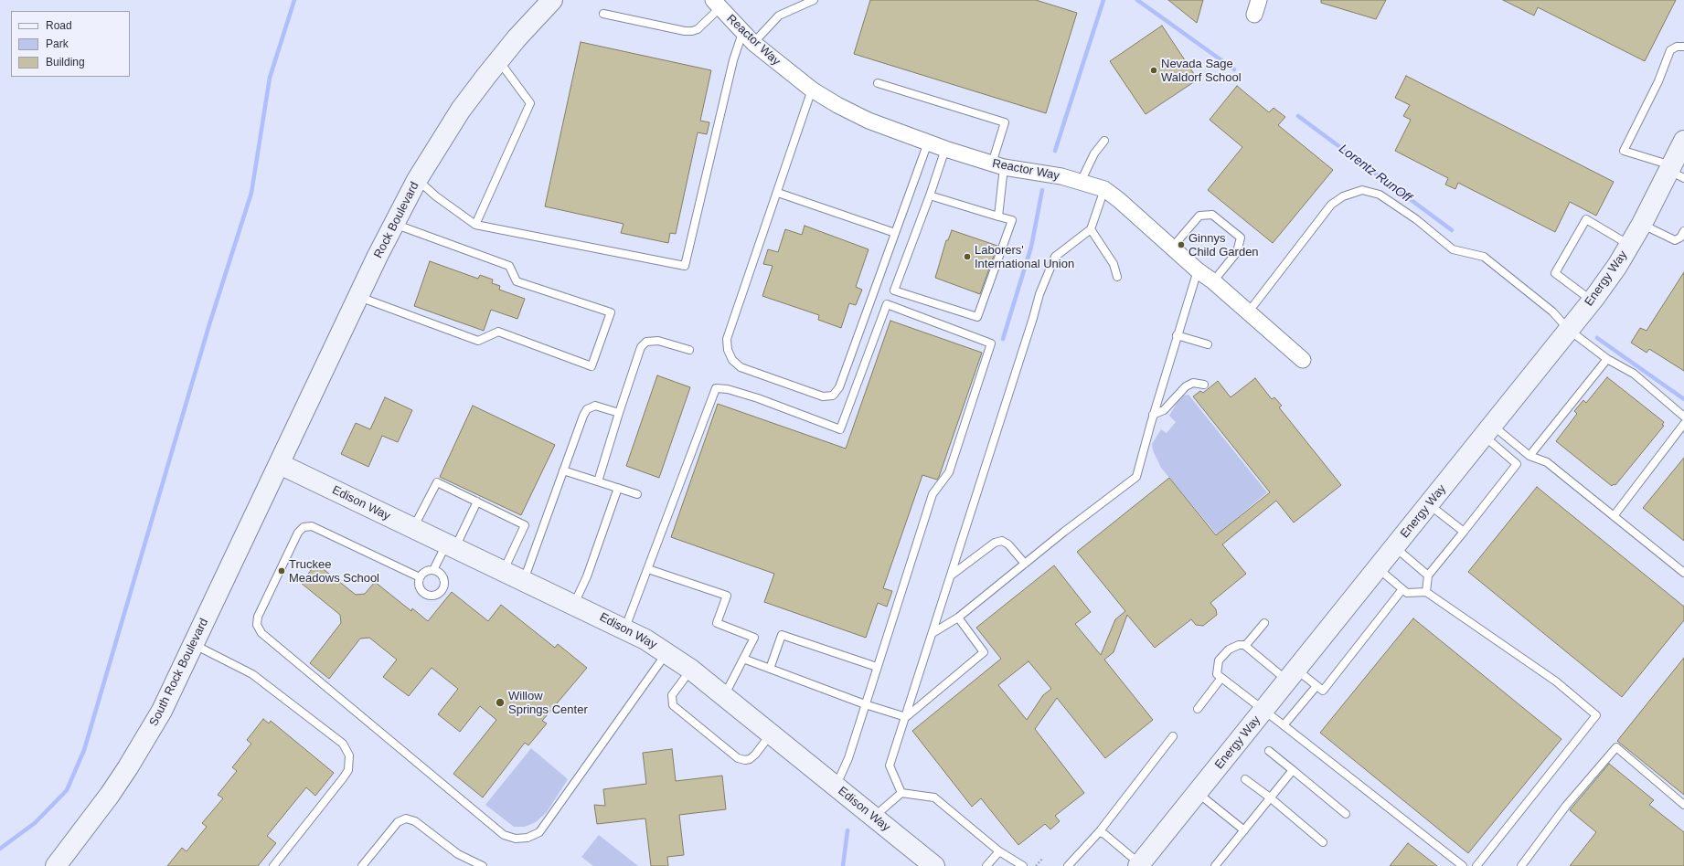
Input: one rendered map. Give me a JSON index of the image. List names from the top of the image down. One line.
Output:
{"streets":{"street":["Reactor Way","Rock Boulevard","Energy Way","Edison Way","South Rock Boulevard"]},"crossings":[["Rock Boulevard","Edison Way"],["Rock Boulevard","South Rock Boulevard"],["Edison Way","South Rock Boulevard"]],"water":["Lorentz RunOff"],"places":["Nevada Sage Waldorf School","Ginnys Child Garden","Laborers' International Union","Truckee Meadows School","Willow Springs Center"],"legend":["Road","Park","Building"]}
